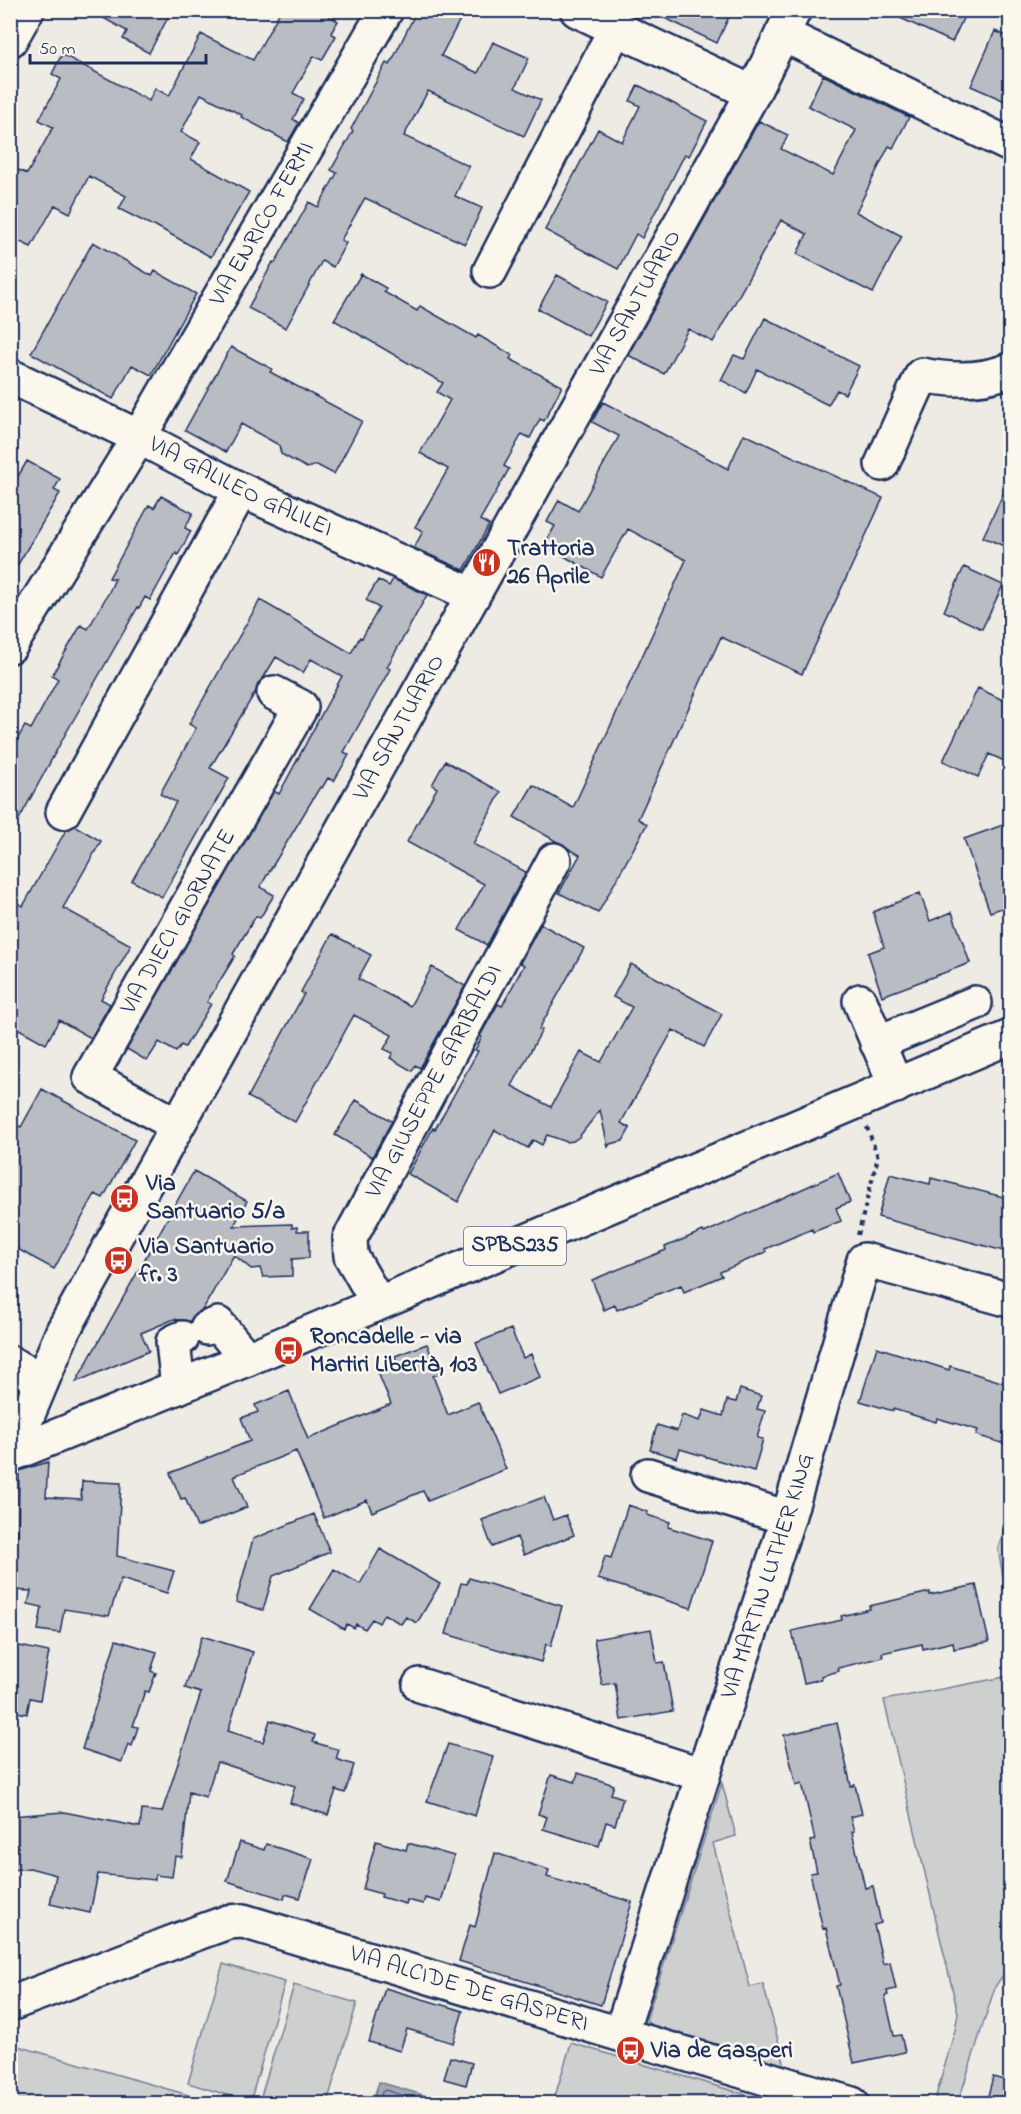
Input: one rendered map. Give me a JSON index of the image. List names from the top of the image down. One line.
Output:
{"streets":{"street":["VIA ENRICO FERMI","VIA SANTUARIO","VIA GALILEO GALILEI","VIA DIECI GIORNATE","VIA GIUSEPPE GARIBALDI","SPBS235","VIA MARTIN LUTHER KING","VIA ALCIDE DE GASPERI"]},"crossings":[["VIA ENRICO FERMI","VIA GALILEO GALILEI"],["VIA SANTUARIO","VIA GALILEO GALILEI"],["VIA SANTUARIO","VIA DIECI GIORNATE"],["VIA SANTUARIO","SPBS235"],["VIA GIUSEPPE GARIBALDI","SPBS235"],["VIA MARTIN LUTHER KING","VIA ALCIDE DE GASPERI"]],"places":{"restaurant":["Trattoria 26 Aprile"],"bus stop":["Via Santuario 5/a","Via Santuario fr. 3","Roncadelle - via Martiri Libertà, 103","Via de Gasperi"]},"scale_bar":"50 m"}
